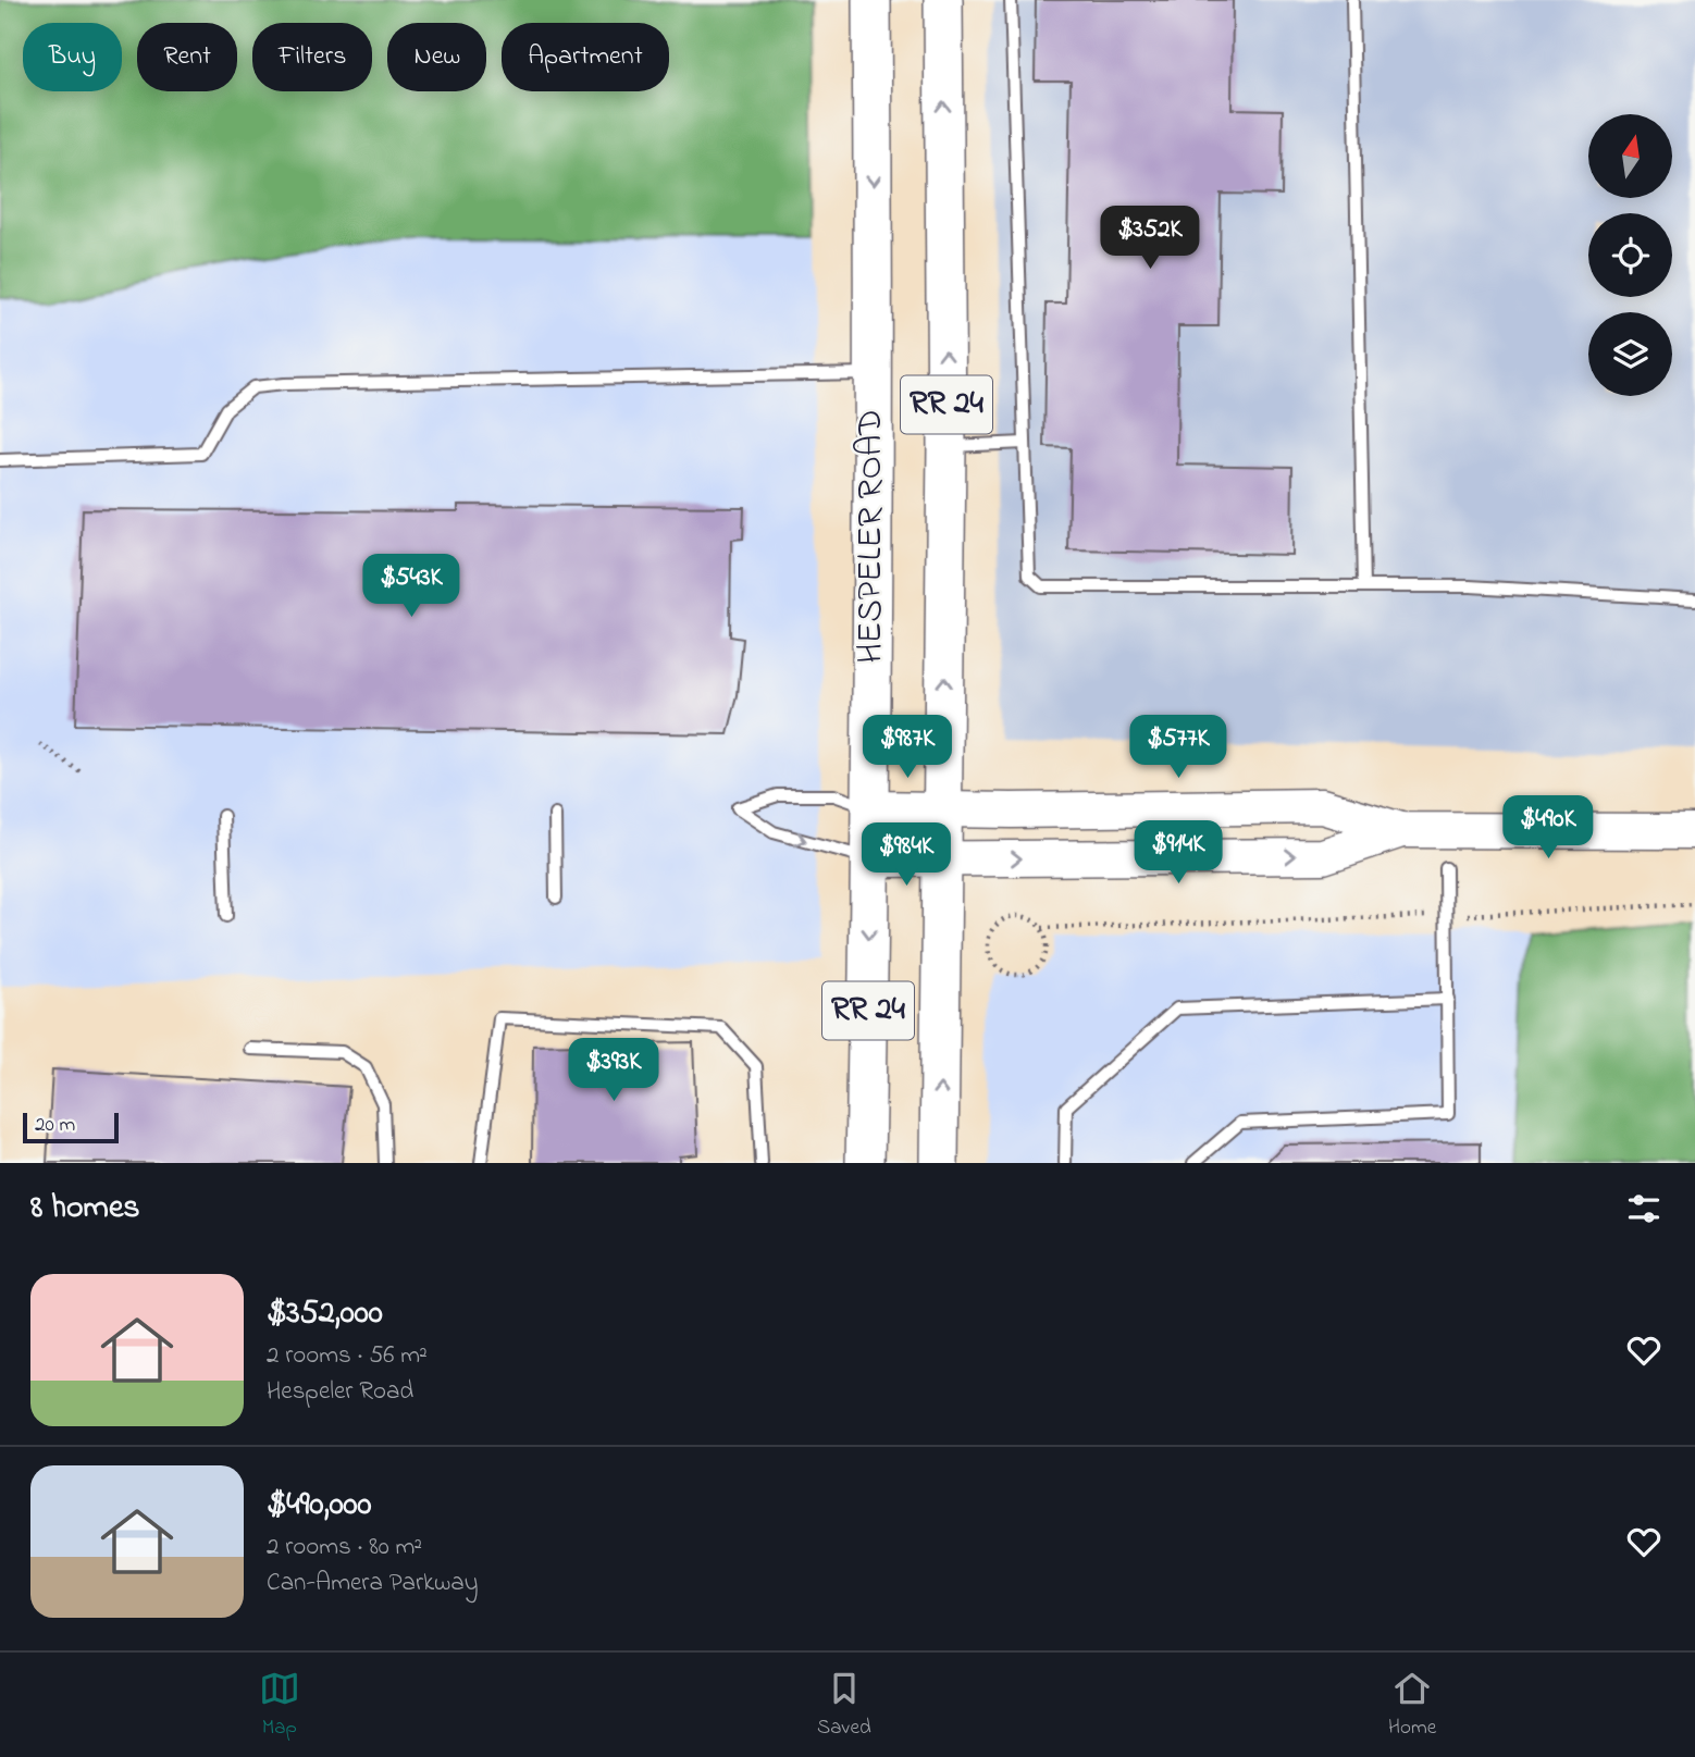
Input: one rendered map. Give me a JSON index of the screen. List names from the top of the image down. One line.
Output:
{"streets":{"main road":["RR 24","HESPELER ROAD"]},"scale_bar":"20 m","north":"top","page":{"chip":["Buy","Rent","Filters","New","Apartment"],"price":["$352K","$543K","$987K","$577K","$490K","$914K","$984K","$393K"],"scale":"20 m","heading":"8 homes","list":[{"name":"$352,000","note":"2 rooms · 56 m² · Hespeler Road"},{"name":"$490,000","note":"2 rooms · 80 m² · Can-Amera Parkway"}],"tabs":["Map","Saved","Home"]}}
